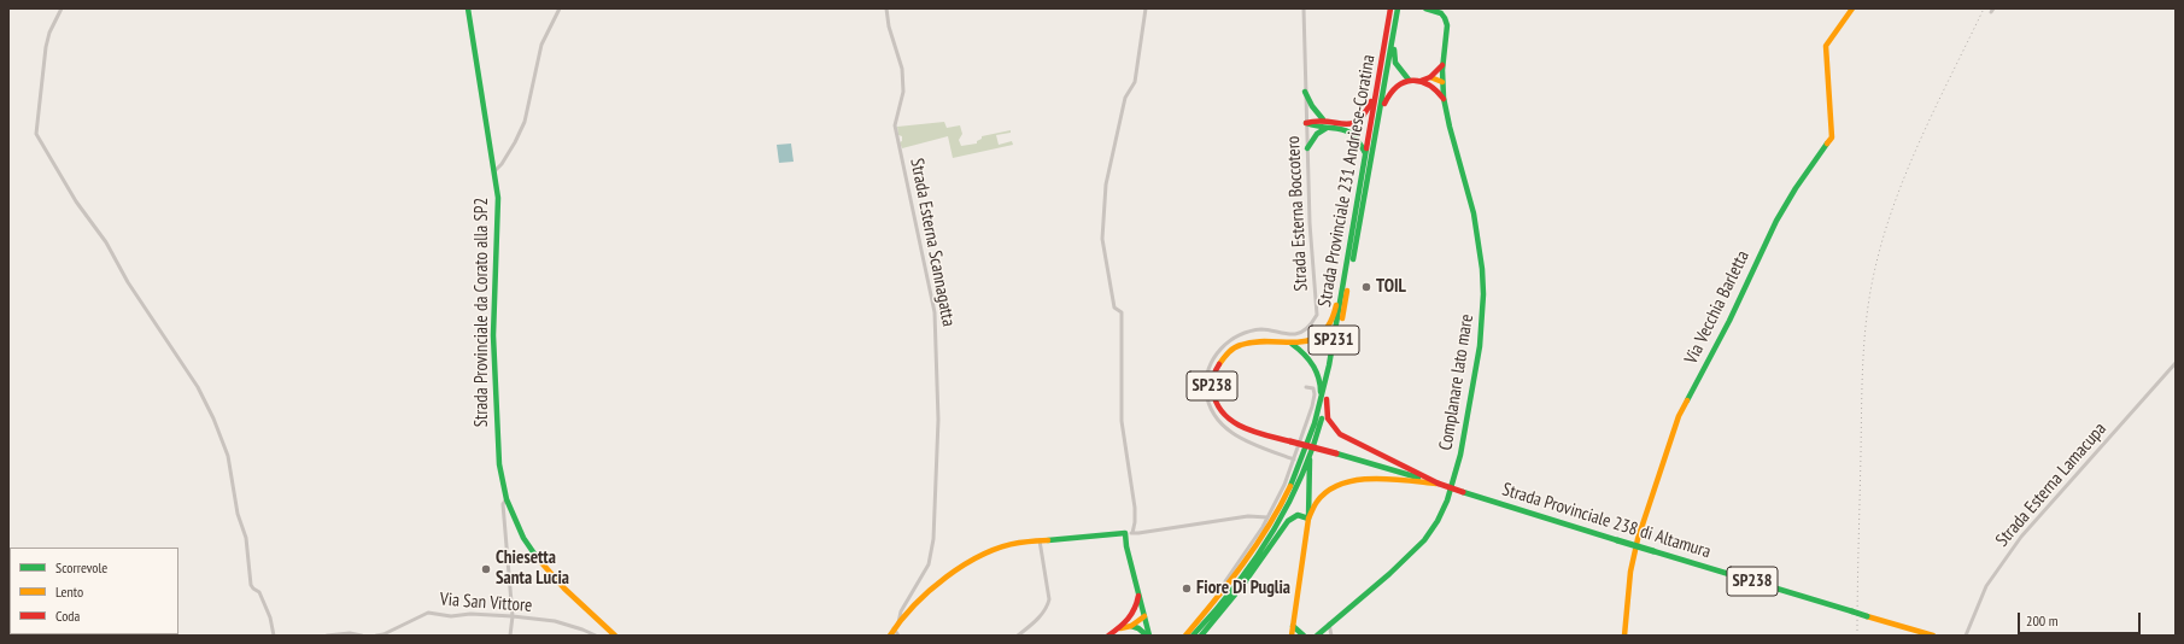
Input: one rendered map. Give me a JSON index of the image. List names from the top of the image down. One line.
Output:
{"streets":{"main road":["Strada Provinciale 231 Andriese-Coratina","Via Vecchia Barletta","Strada Provinciale da Corato alla SP2","SP231","Complanare lato mare","SP238","Strada Provinciale 238 di Altamura"],"street":["Strada Esterna Boccotero","Strada Esterna Scannagatta","Strada Esterna Lamacupa","Via San Vittore"]},"crossings":[["SP238","Strada Provinciale 238 di Altamura"]],"places":["TOIL","Chiesetta Santa Lucia","Fiore Di Puglia"],"legend":["Scorrevole","Lento","Coda"],"scale_bar":"200 m"}
